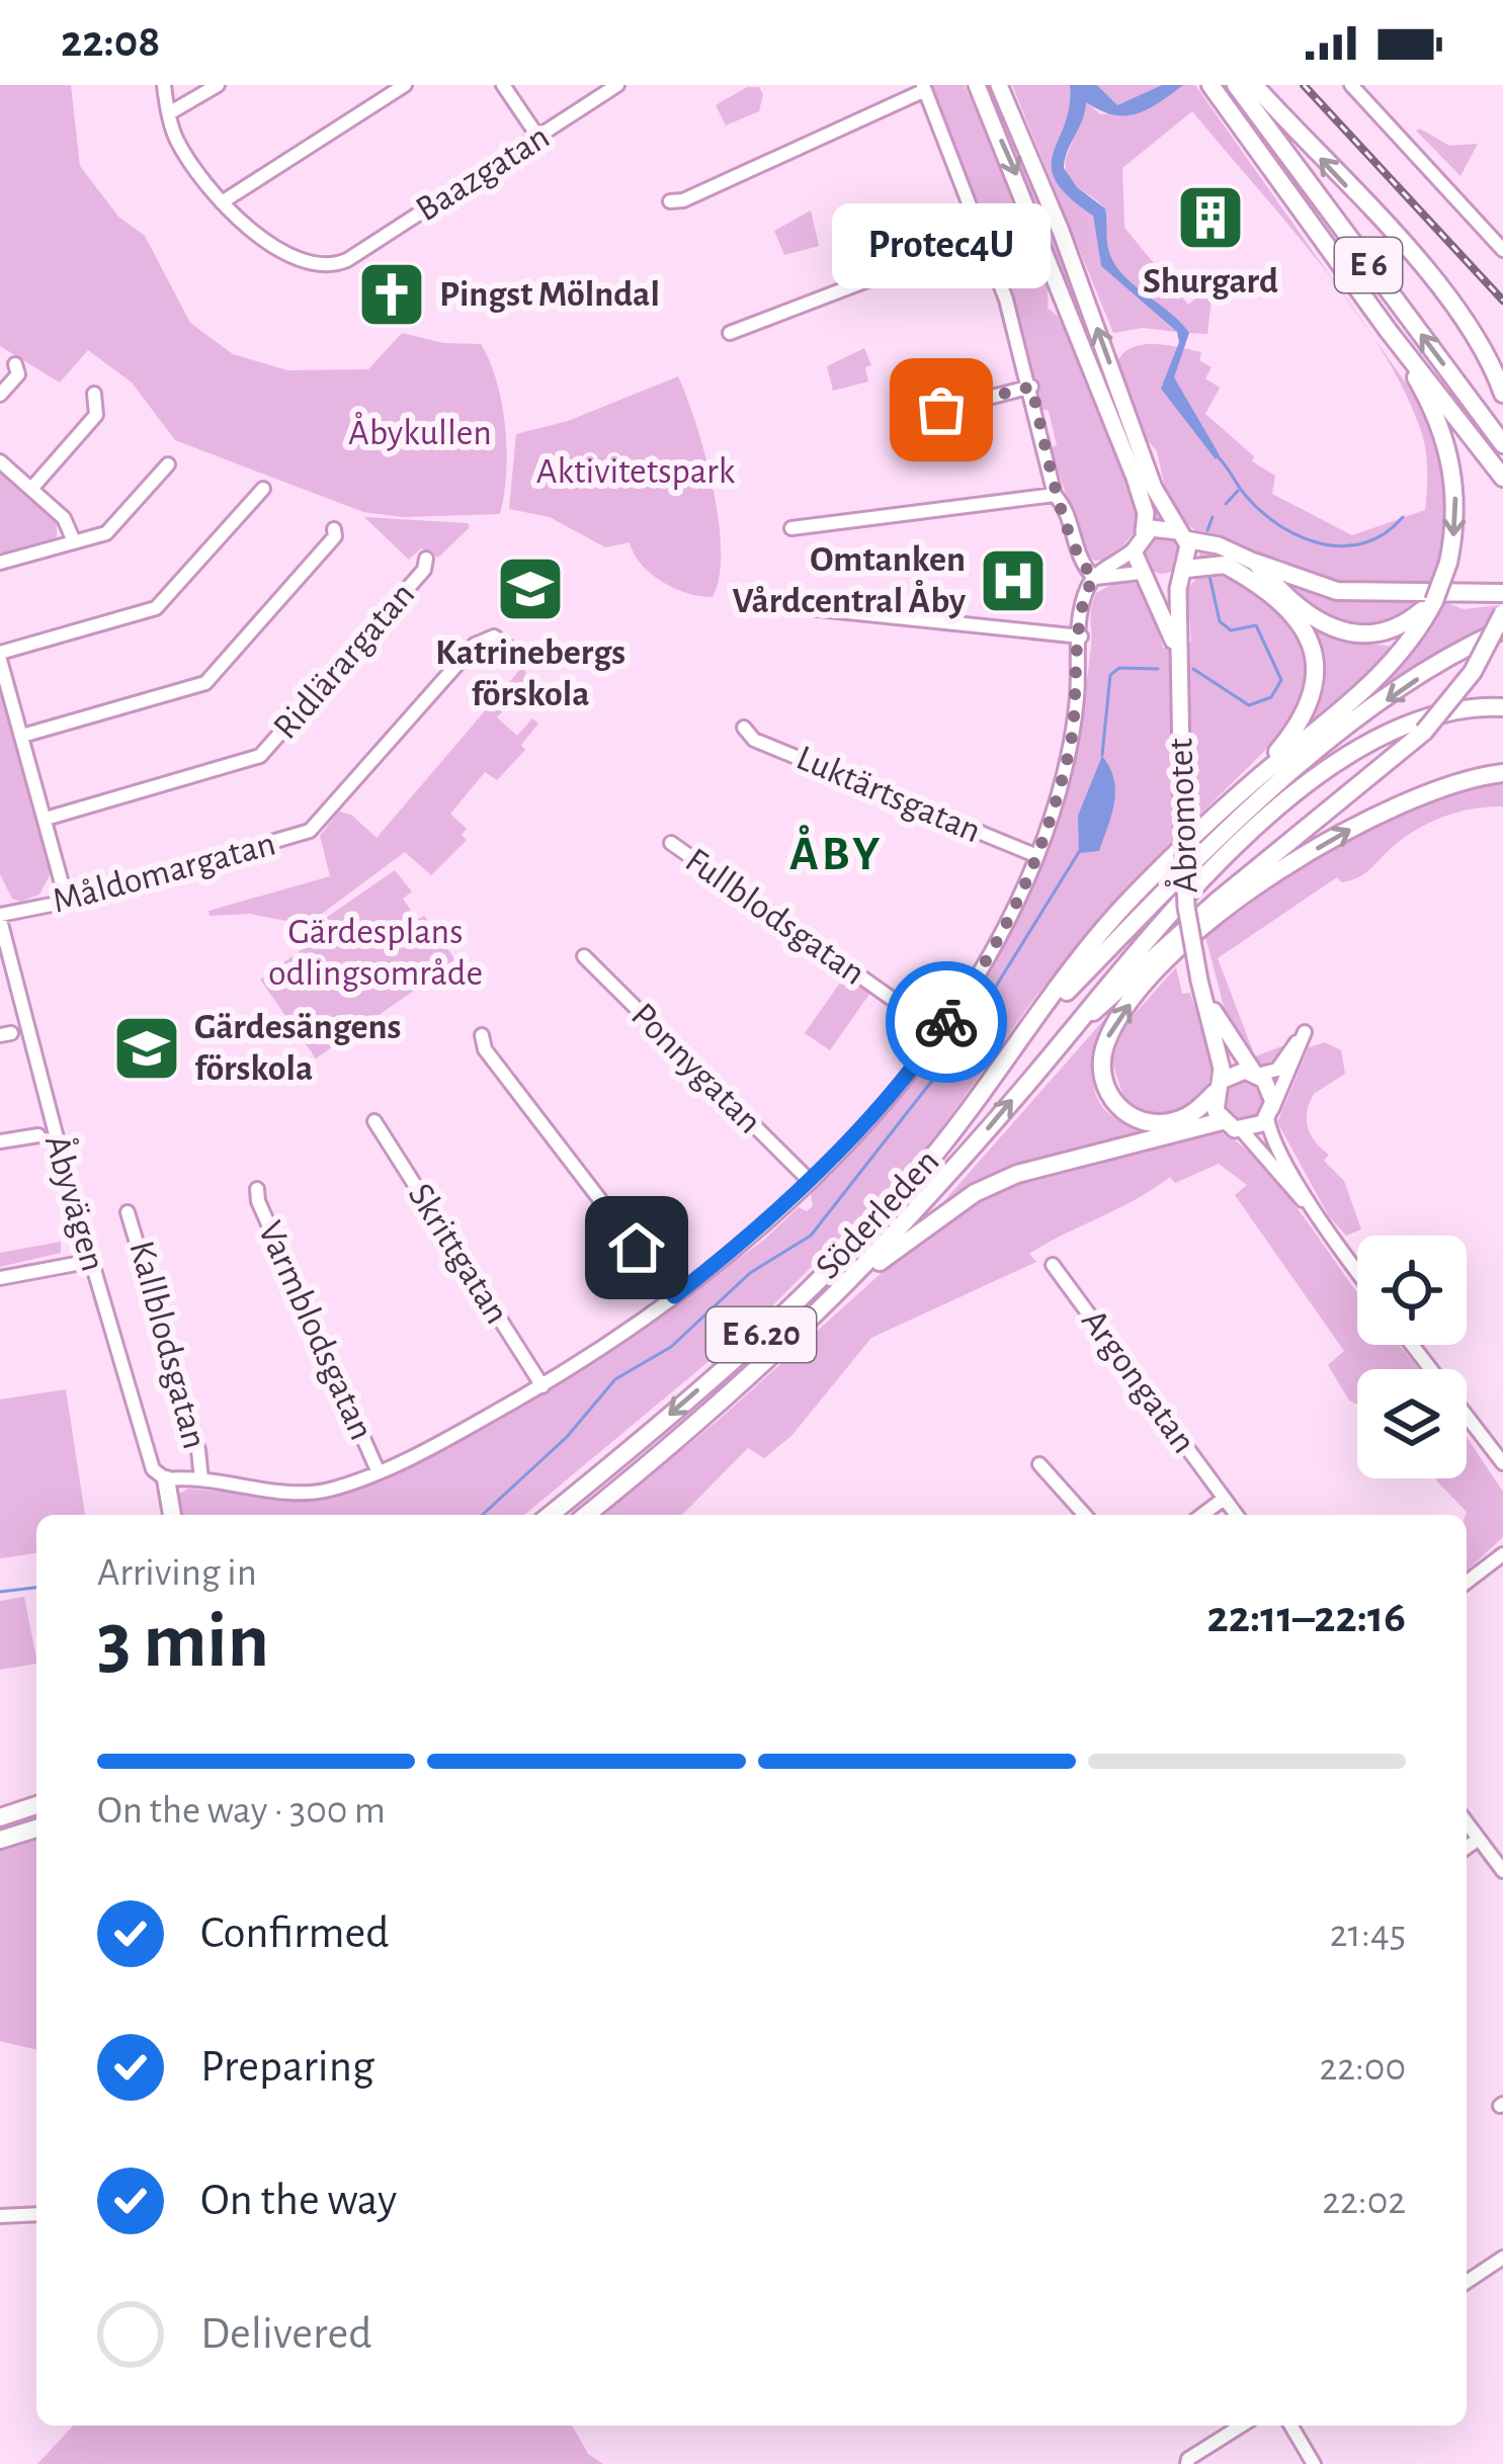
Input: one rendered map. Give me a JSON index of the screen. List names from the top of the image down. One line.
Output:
{"streets":{"highway":["E 6","Söderleden","E 6.20"],"main road":["Åbromotet"],"street":["Baazgatan","Ridlärargatan","Luktärtsgatan","Måldomargatan","Fullblodsgatan","Ponnygatan","Åbyvägen","Skrittgatan","Varmblodsgatan","Kallblodsgatan","Argongatan"]},"crossings":[["Måldomargatan","Åbyvägen"]],"districts":["ÅBY"],"parks":["Åbykullen","Aktivitetspark","Gärdesplans odlingsområde"],"places":{"building":["Shurgard"],"church":["Pingst Mölndal"],"other":["Protec4U"],"hospital":["Omtanken Vårdcentral Åby"],"school or university":["Katrinebergs förskola","Gärdesängens förskola"]},"page":{"status":"22:08","bubble":"Protec4U","heading":["3 min","Arriving in","22:11–22:16"],"bar":"On the way · 300 m","list":[["Confirmed","21:45"],["Preparing","22:00"],["On the way","22:02"],"Delivered"]}}
